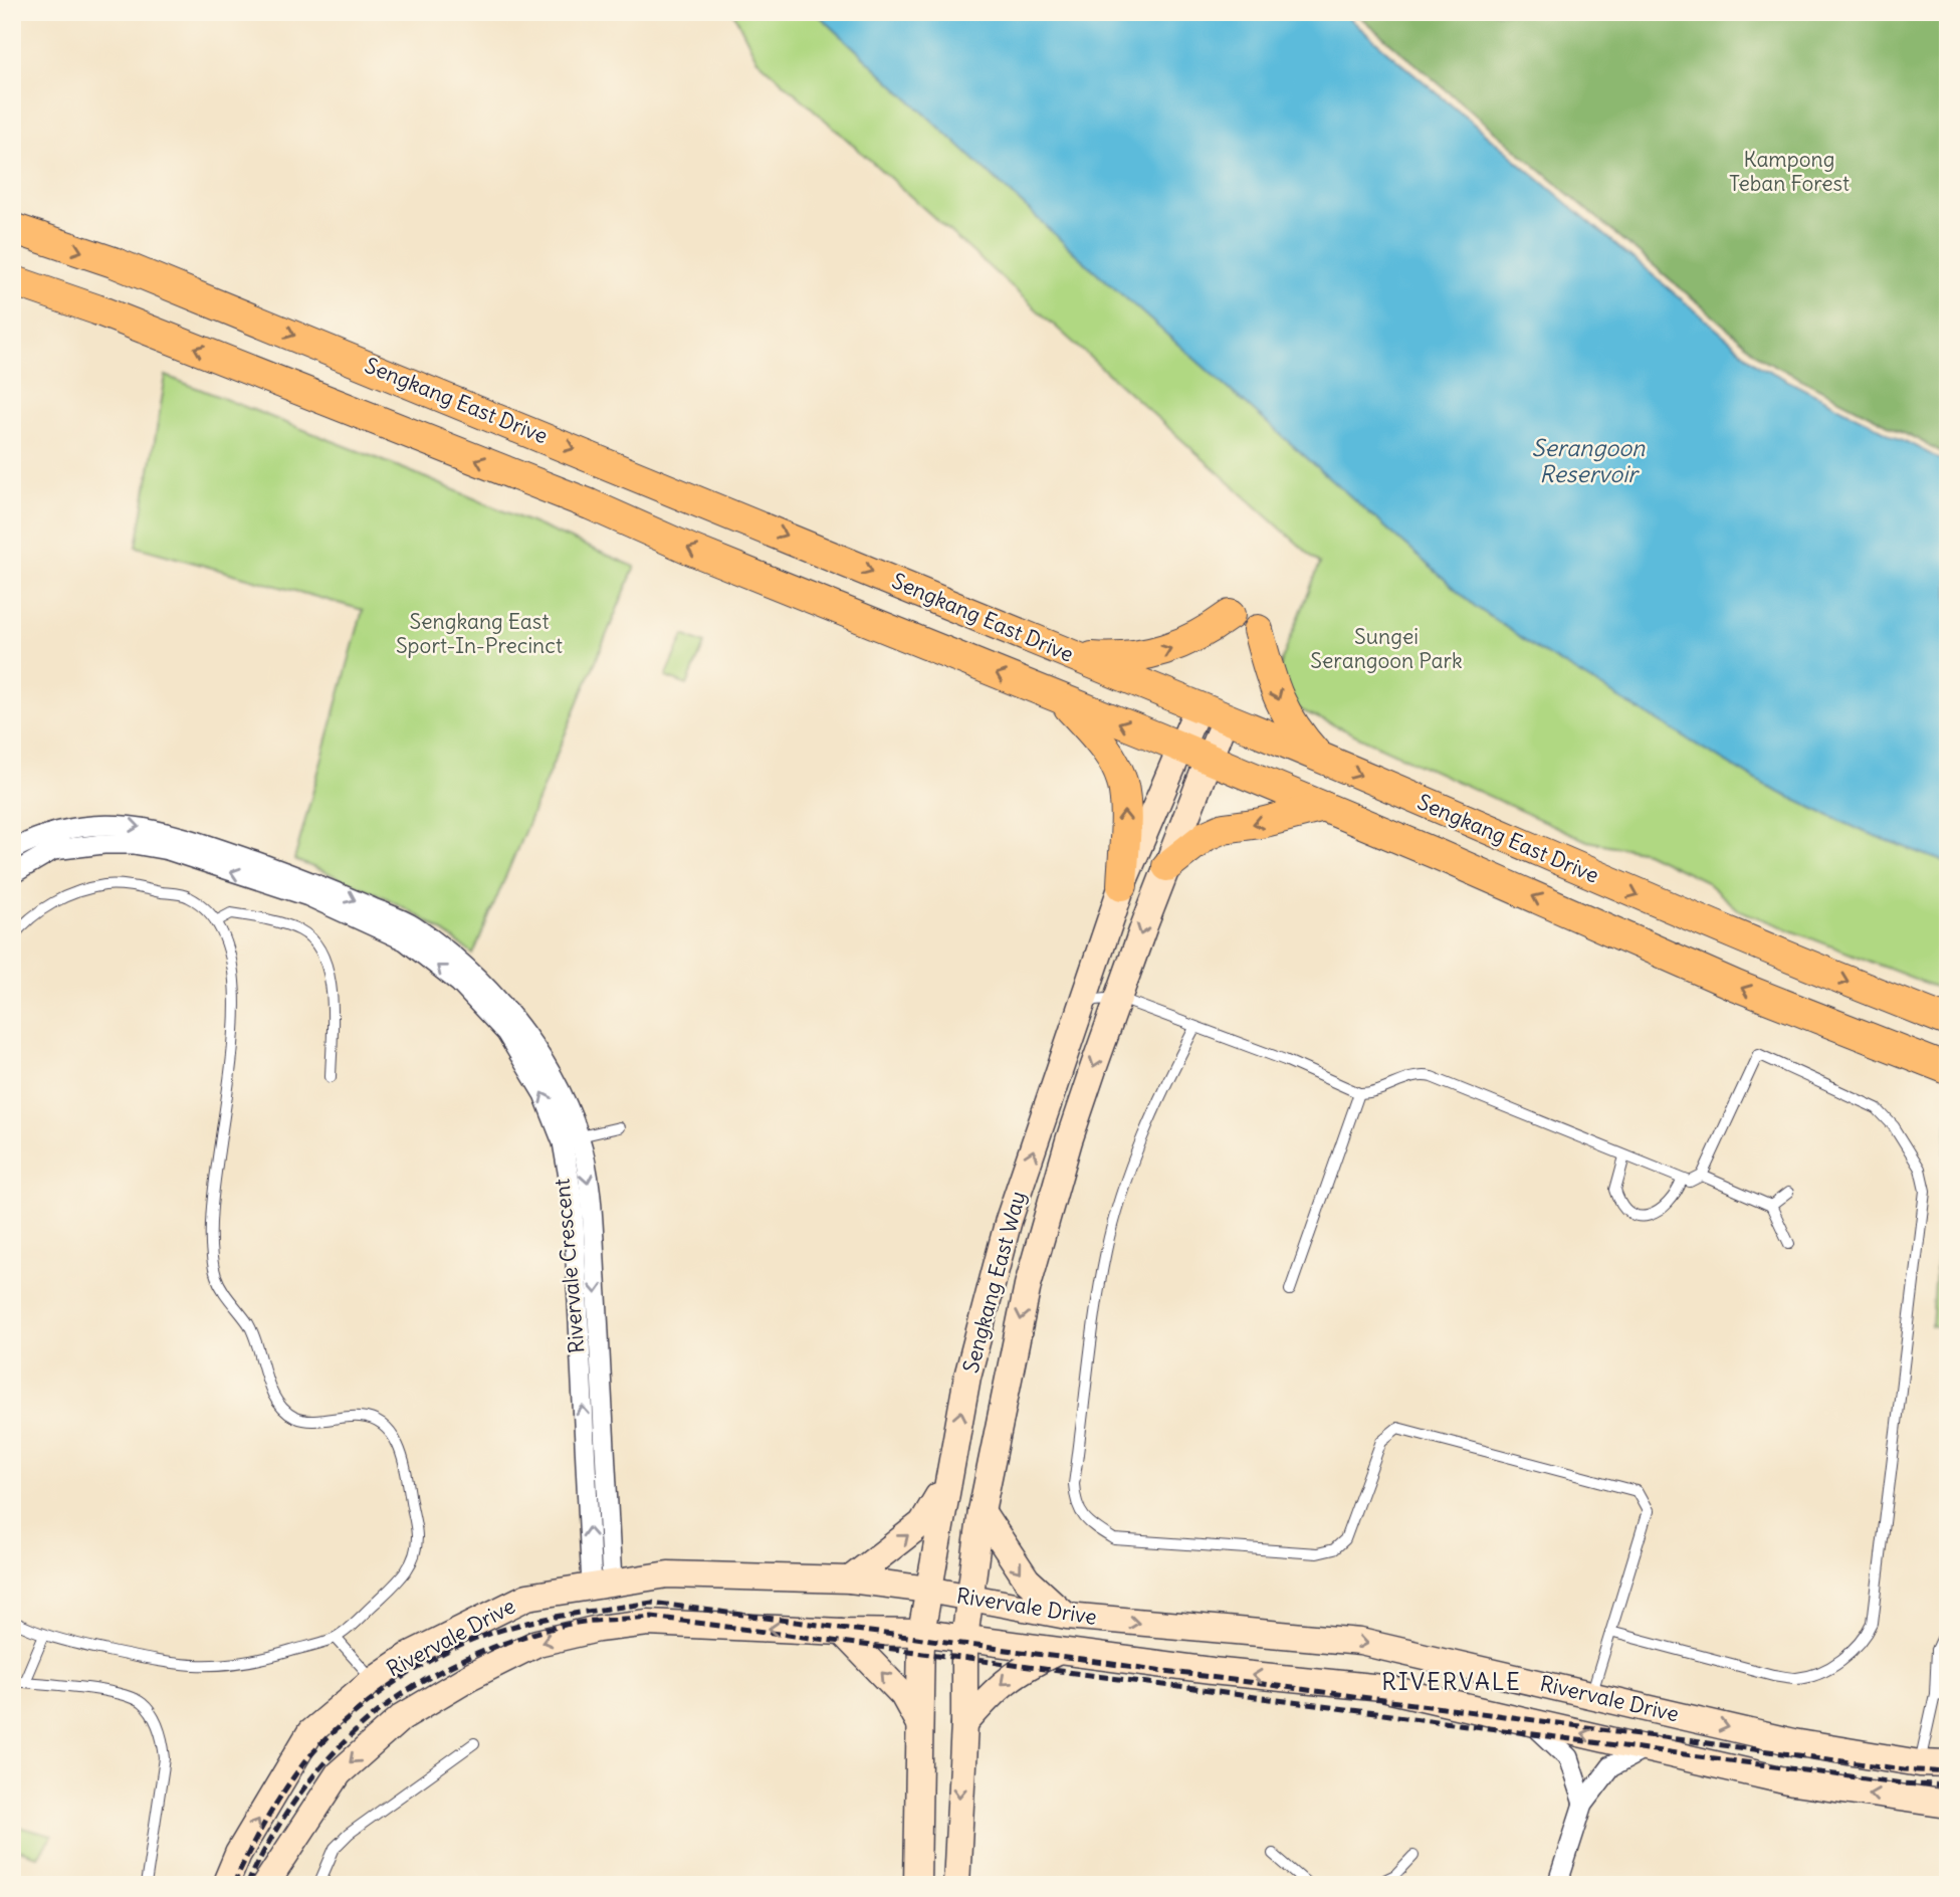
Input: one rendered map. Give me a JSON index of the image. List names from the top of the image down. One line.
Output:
{"streets":{"main road":["Sengkang East Drive"],"street":["Rivervale Crescent","Sengkang East Way","Rivervale Drive"]},"crossings":[["Sengkang East Drive","Sengkang East Way"],["Rivervale Crescent","Rivervale Drive"],["Sengkang East Way","Rivervale Drive"]],"districts":["RIVERVALE"],"water":["Serangoon Reservoir"],"parks":["Kampong Teban Forest","Sengkang East Sport-In-Precinct","Sungei Serangoon Park"]}
